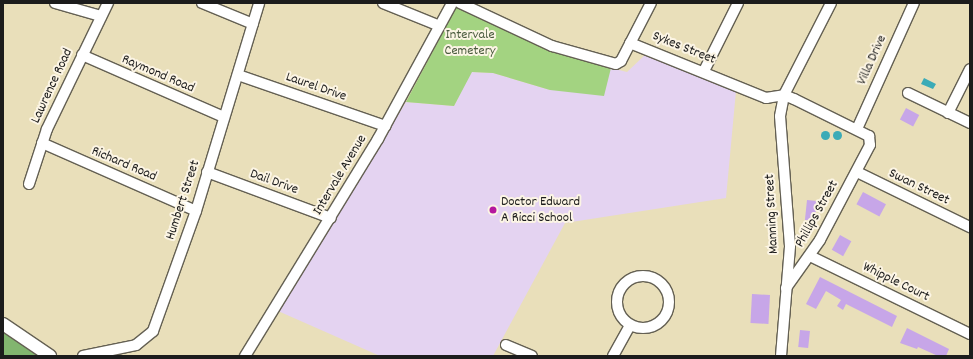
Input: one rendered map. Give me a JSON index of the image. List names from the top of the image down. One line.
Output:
{"streets":{"street":["Sykes Street","Villa Drive","Raymond Road","Lawrence Road","Laurel Drive","Richard Road","Intervale Avenue","Dail Drive","Swan Street","Humbert Street","Manning Street","Phillips Street","Whipple Court"]},"crossings":[["Sykes Street","Manning Street"],["Raymond Road","Lawrence Road"],["Raymond Road","Humbert Street"],["Lawrence Road","Richard Road"],["Laurel Drive","Intervale Avenue"],["Laurel Drive","Humbert Street"],["Richard Road","Humbert Street"],["Intervale Avenue","Dail Drive"],["Dail Drive","Humbert Street"],["Swan Street","Phillips Street"],["Manning Street","Phillips Street"],["Phillips Street","Whipple Court"]],"parks":["Intervale Cemetery"],"places":["Doctor Edward A Ricci School"]}
